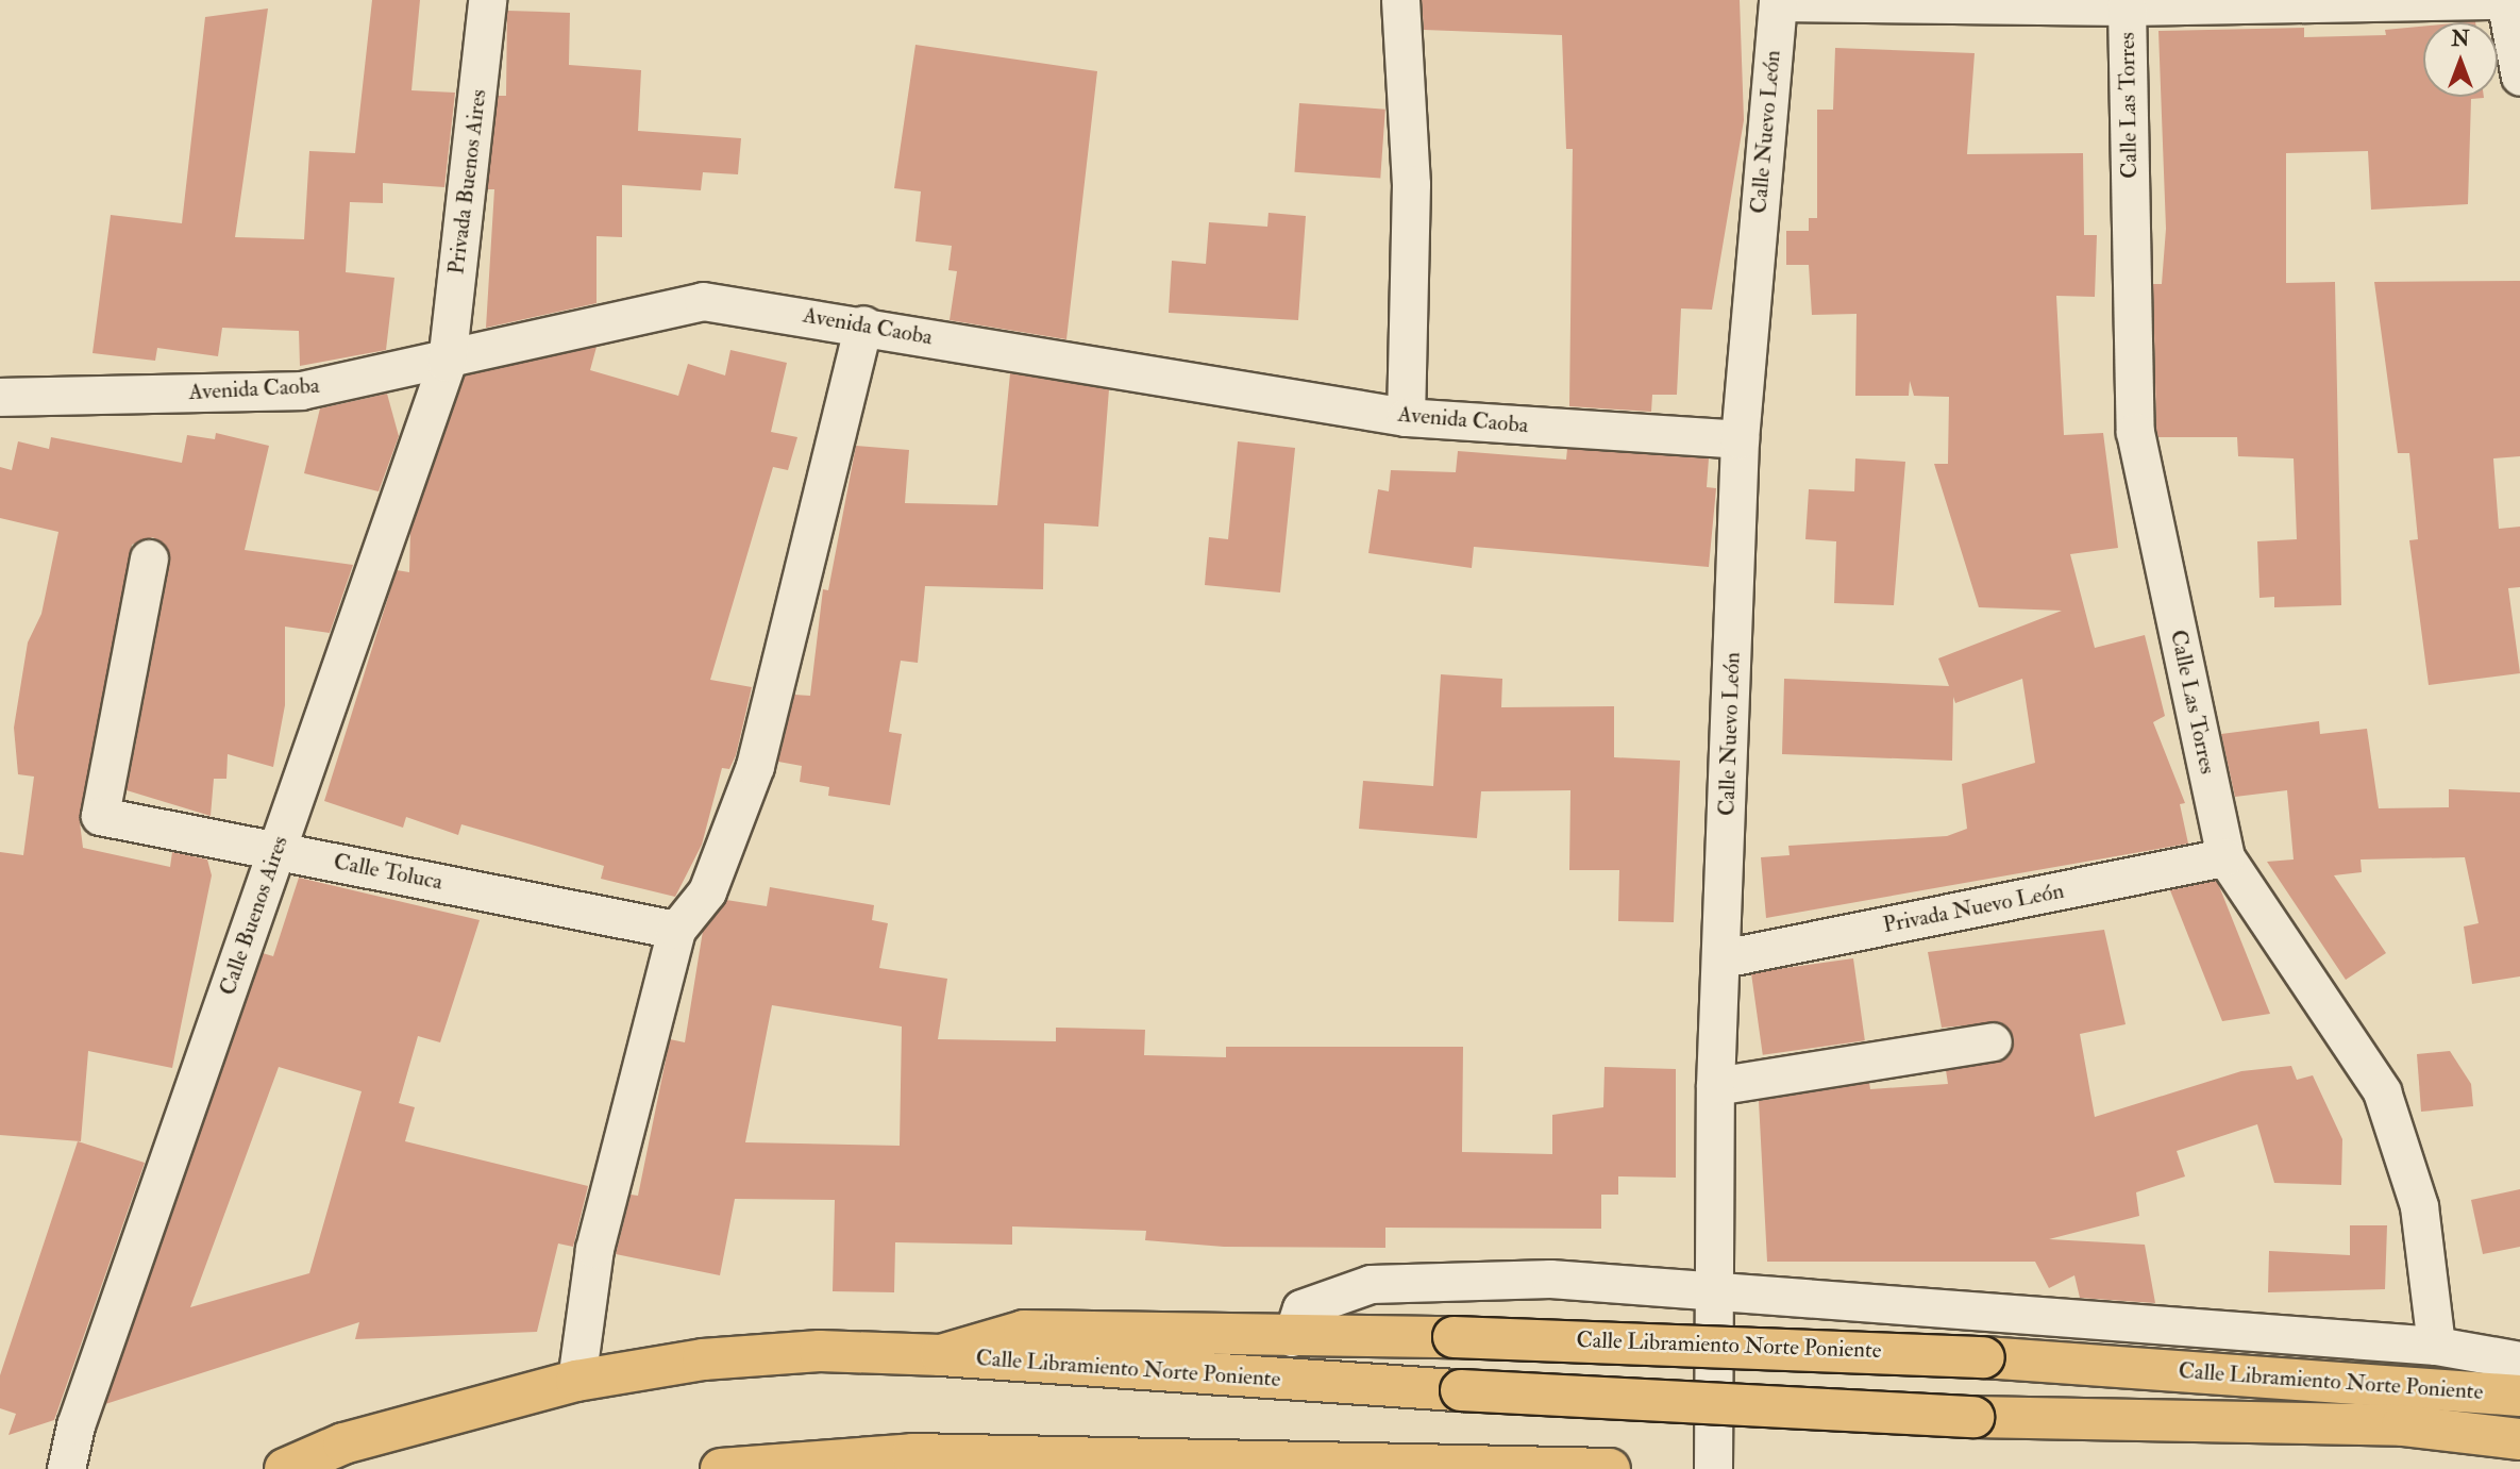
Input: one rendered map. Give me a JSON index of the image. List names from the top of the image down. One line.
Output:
{"streets":{"main road":["Calle Libramiento Norte Poniente"],"street":["Calle Las Torres","Calle Nuevo León","Privada Buenos Aires","Avenida Caoba","Calle Toluca","Privada Nuevo León","Calle Buenos Aires"]},"crossings":[["Calle Las Torres","Privada Nuevo León"],["Calle Nuevo León","Avenida Caoba"],["Calle Nuevo León","Privada Nuevo León"],["Privada Buenos Aires","Avenida Caoba"],["Privada Buenos Aires","Calle Buenos Aires"],["Avenida Caoba","Calle Buenos Aires"],["Calle Toluca","Calle Buenos Aires"]],"north":"top"}
